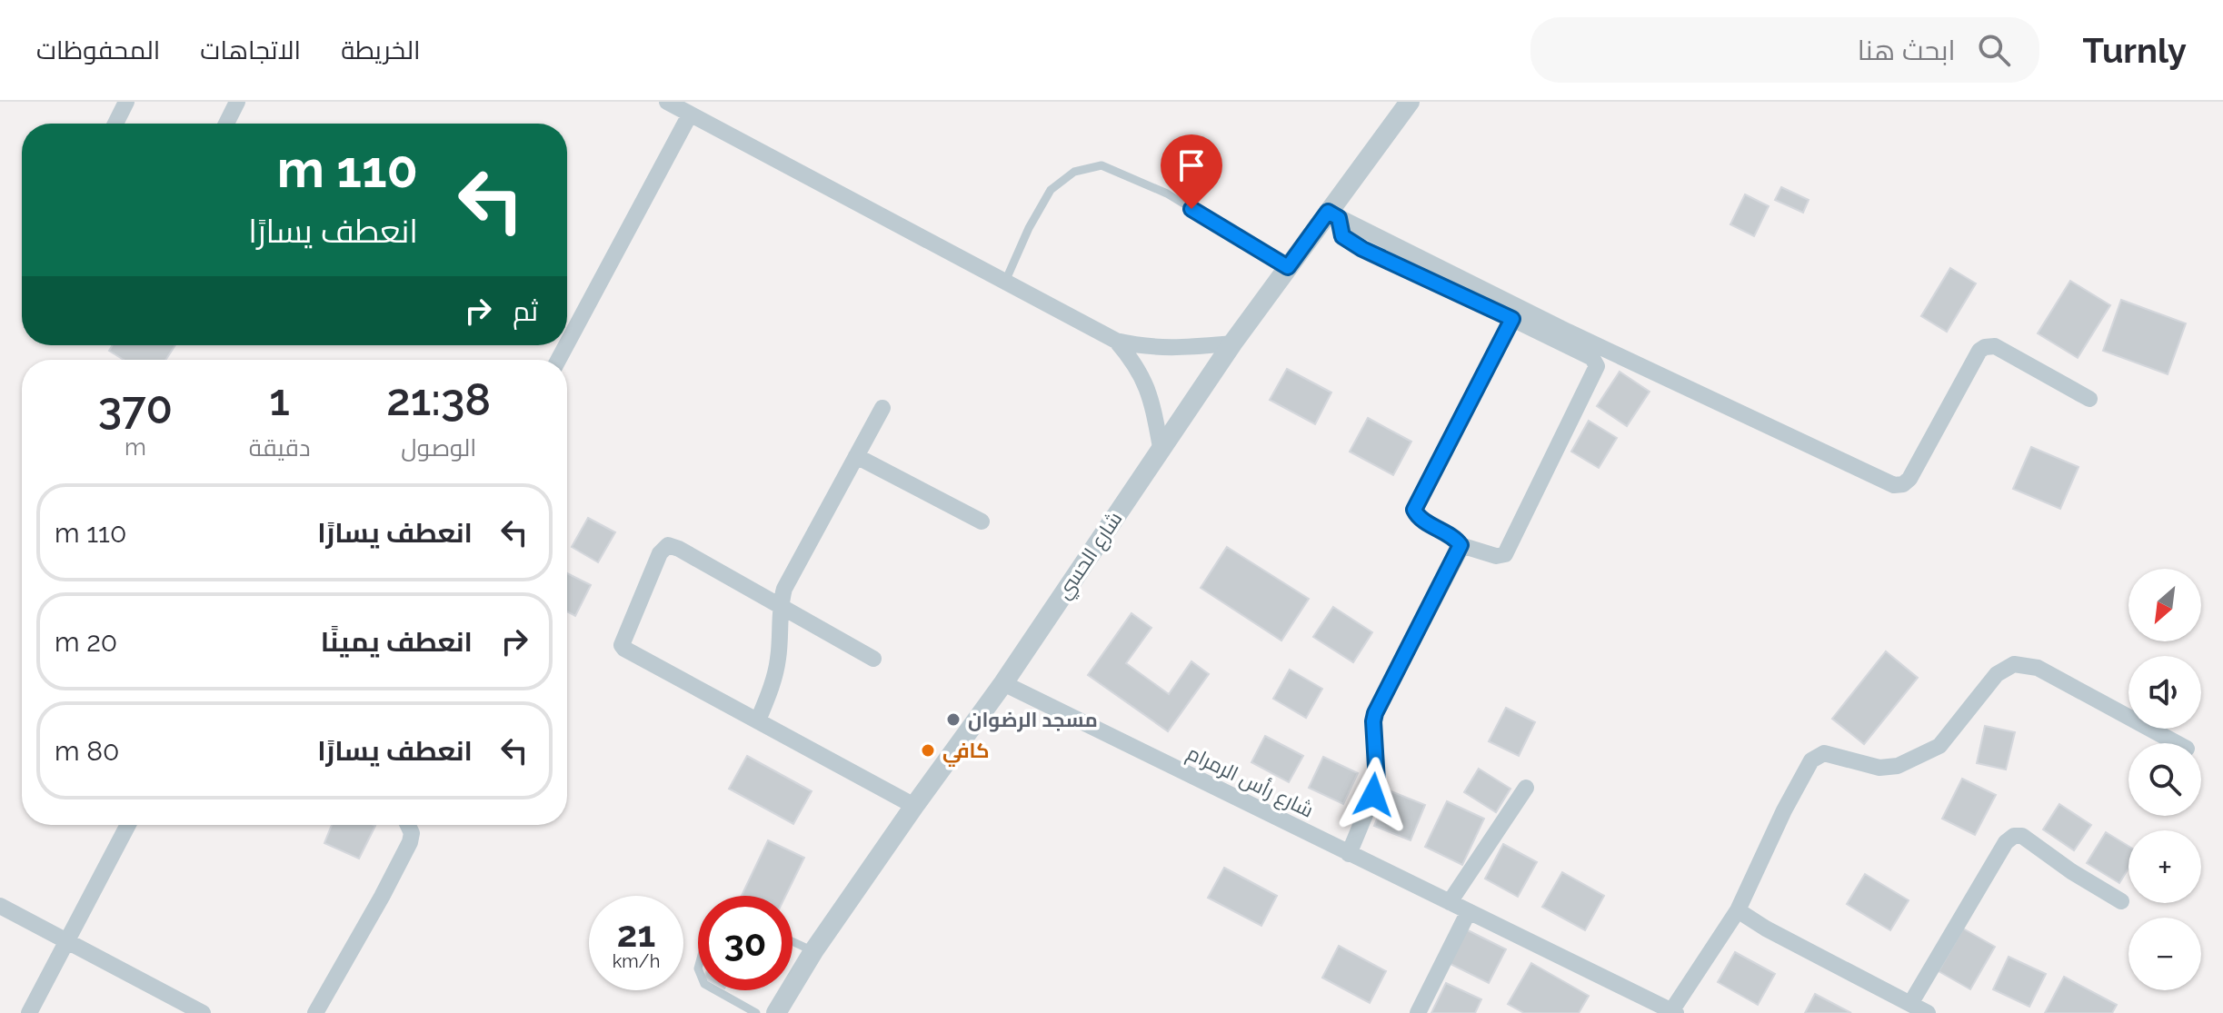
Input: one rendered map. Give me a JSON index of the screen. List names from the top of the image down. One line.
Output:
{"streets":{"street":["شارع الحسي","شارع رأس الرمرام"]},"crossings":[["شارع الحسي","شارع رأس الرمرام"]],"places":["مسجد الرضوان","كافي"],"north":"bottom left","page":{"header":"Turnly","search":"ابحث هنا","nav":["الخريطة","الاتجاهات","المحفوظات"],"turn":["110 m","انعطف يسارًا"],"then":"ثم","eta":["21:38","الوصول","1","دقيقة","370","m"],"list":[{"name":"انعطف يسارًا","value":"110 m"},{"name":"انعطف يمينًا","value":"20 m"},{"name":"انعطف يسارًا","value":"80 m"}],"map_buttons":["+","−"],"speed":"21 km/h","limit":"30"}}
